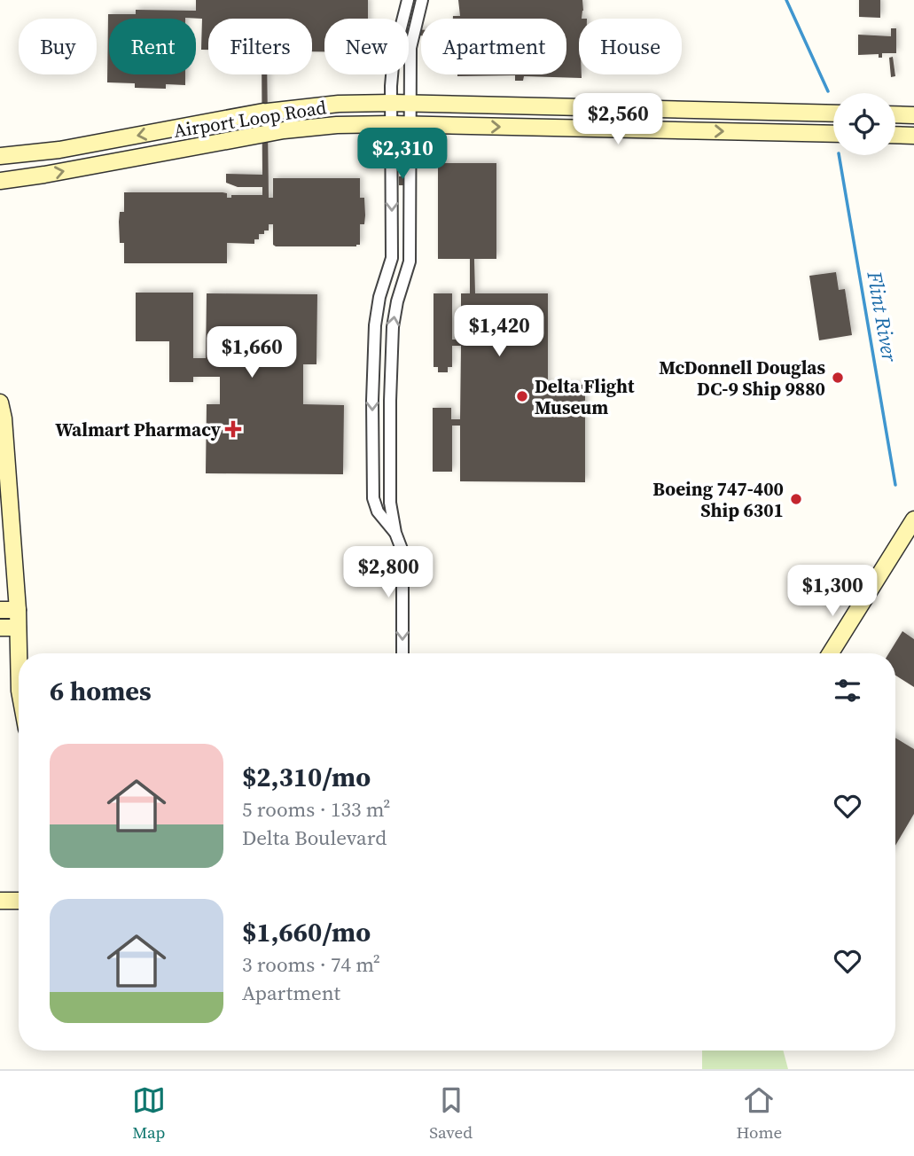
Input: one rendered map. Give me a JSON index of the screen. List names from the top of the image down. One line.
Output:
{"streets":{"main road":["Airport Loop Road"]},"water":["Flint River"],"places":{"other":["McDonnell Douglas DC-9 Ship 9880","Delta Flight Museum","Boeing 747-400 Ship 6301"],"health":["Walmart Pharmacy"]},"page":{"chip":["Buy","Rent","Filters","New","Apartment","House"],"price":["$2,560","$2,310","$1,420","$1,660","$2,800","$1,300"],"heading":"6 homes","list":[{"name":"$2,310/mo","note":"5 rooms · 133 m² · Delta Boulevard"},{"name":"$1,660/mo","note":"3 rooms · 74 m² · Apartment"}],"tabs":["Map","Saved","Home"]}}
